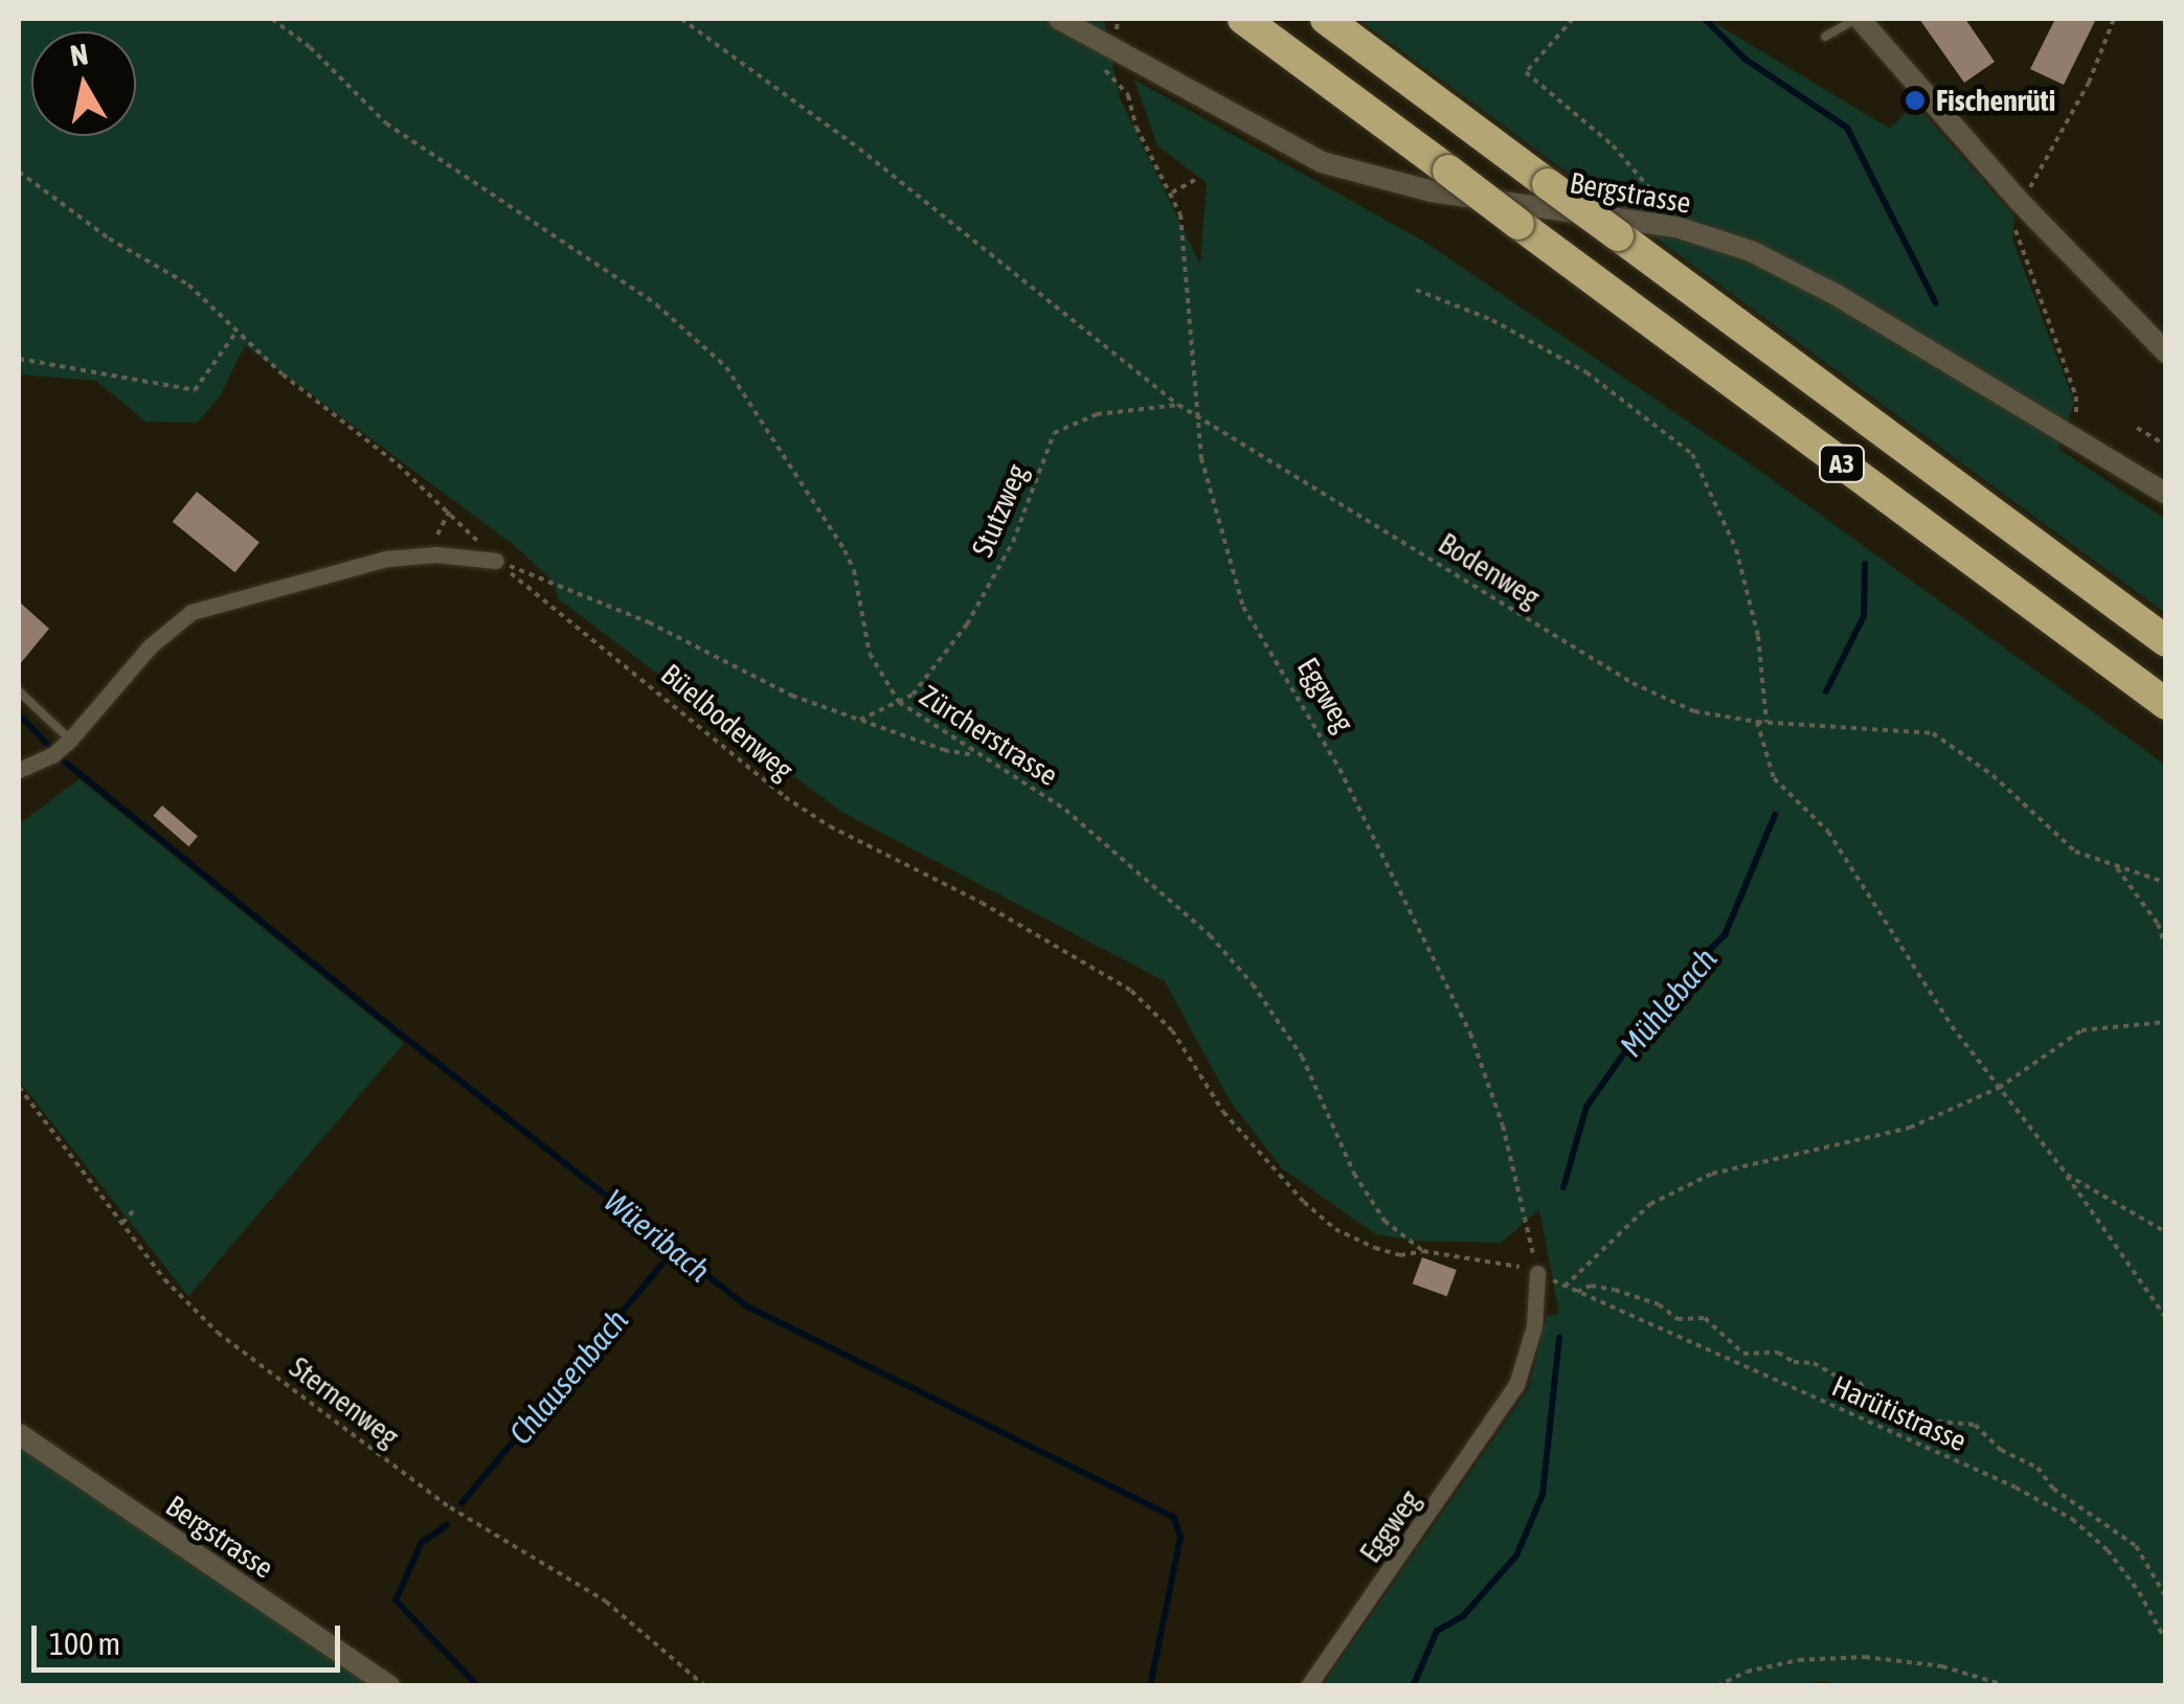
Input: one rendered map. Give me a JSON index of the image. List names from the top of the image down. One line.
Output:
{"streets":{"highway":["A3"],"street":["Bergstrasse","Eggweg"],"path":["Stutzweg","Bodenweg","Büelbodenweg","Zürcherstrasse","Sternenweg","Harütistrasse"]},"crossings":[["Stutzweg","Bodenweg"],["Stutzweg","Zürcherstrasse"],["Bodenweg","Eggweg"],["Büelbodenweg","Zürcherstrasse"]],"water":["Mühlebach","Wüeribach","Chlausenbach"],"places":["Fischenrüti"],"scale_bar":"100 m","north":"top"}
